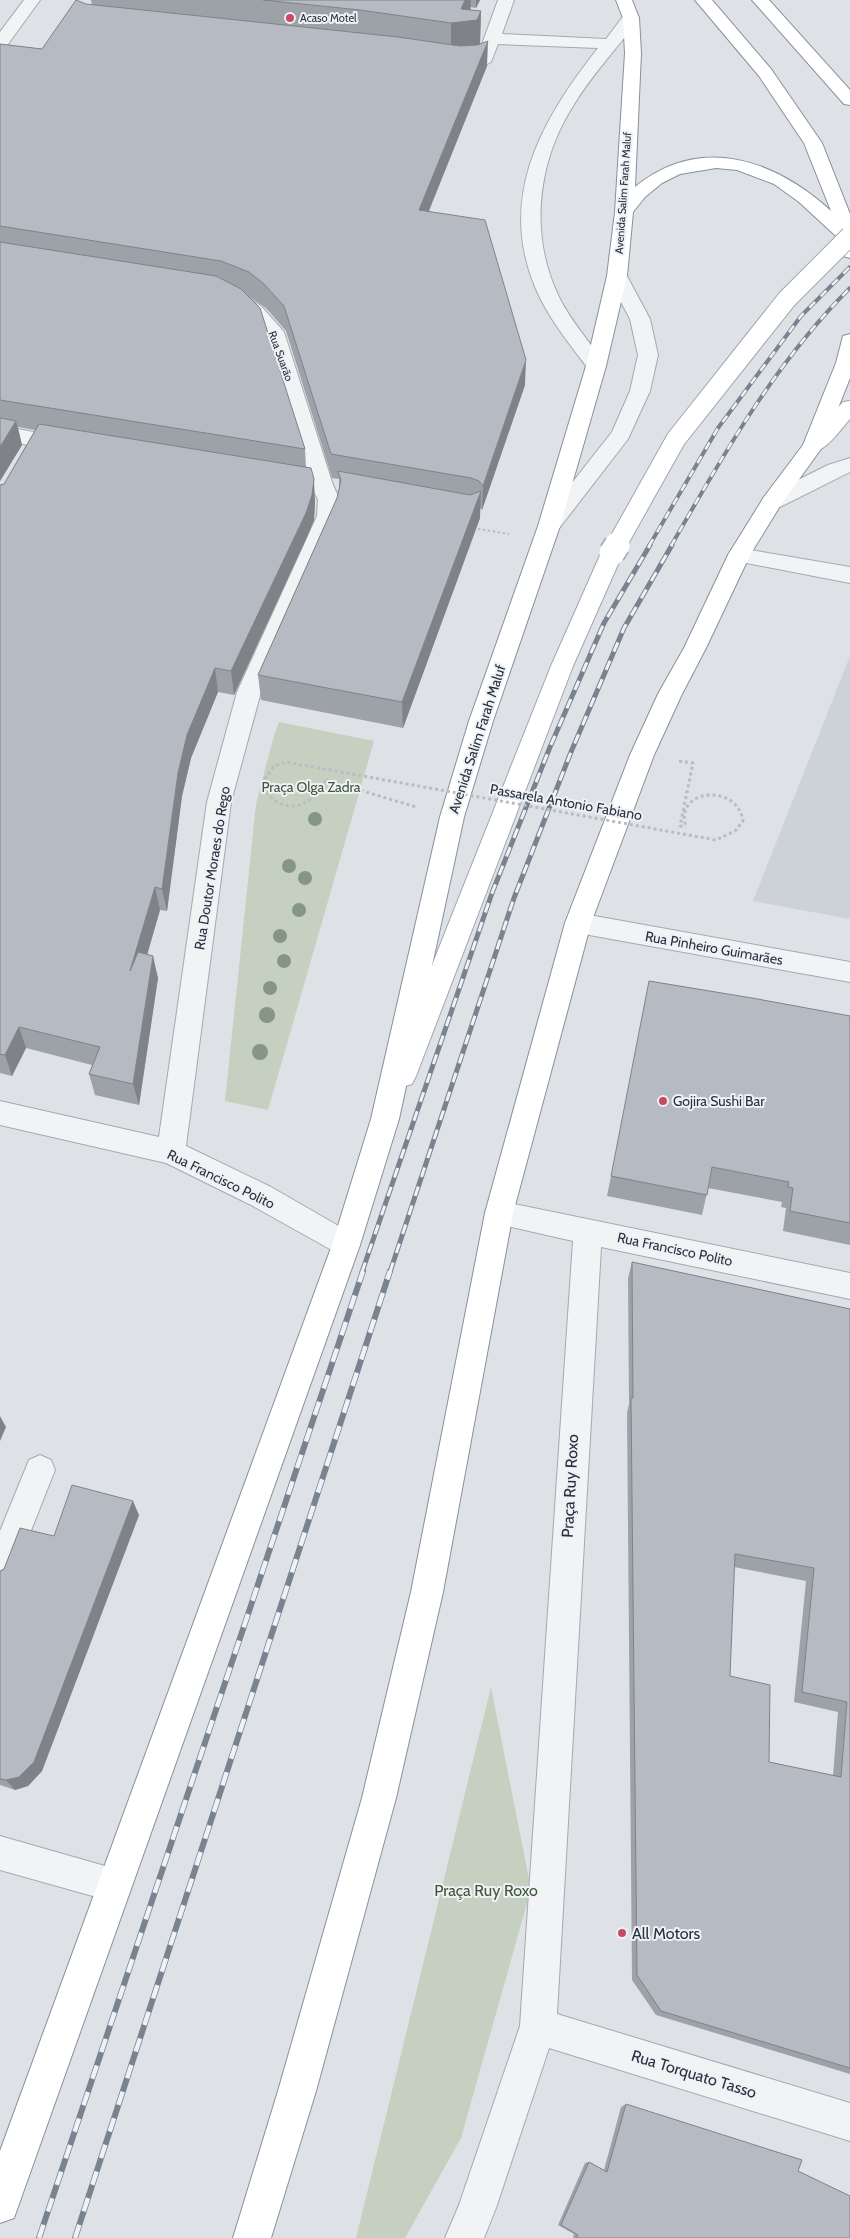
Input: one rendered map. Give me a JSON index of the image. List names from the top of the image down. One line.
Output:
{"streets":{"main road":["Avenida Salim Farah Maluf"],"street":["Rua Suarão","Rua Doutor Moraes do Rego","Rua Pinheiro Guimarães","Rua Francisco Polito","Praça Ruy Roxo","Rua Torquato Tasso"],"path":["Passarela Antonio Fabiano"]},"crossings":[["Avenida Salim Farah Maluf","Passarela Antonio Fabiano"],["Rua Suarão","Rua Doutor Moraes do Rego"],["Rua Doutor Moraes do Rego","Rua Francisco Polito"],["Rua Francisco Polito","Praça Ruy Roxo"],["Praça Ruy Roxo","Rua Torquato Tasso"]],"parks":["Praça Olga Zadra","Praça Ruy Roxo"],"places":["Acaso Motel","Gojira Sushi Bar","All Motors"]}
